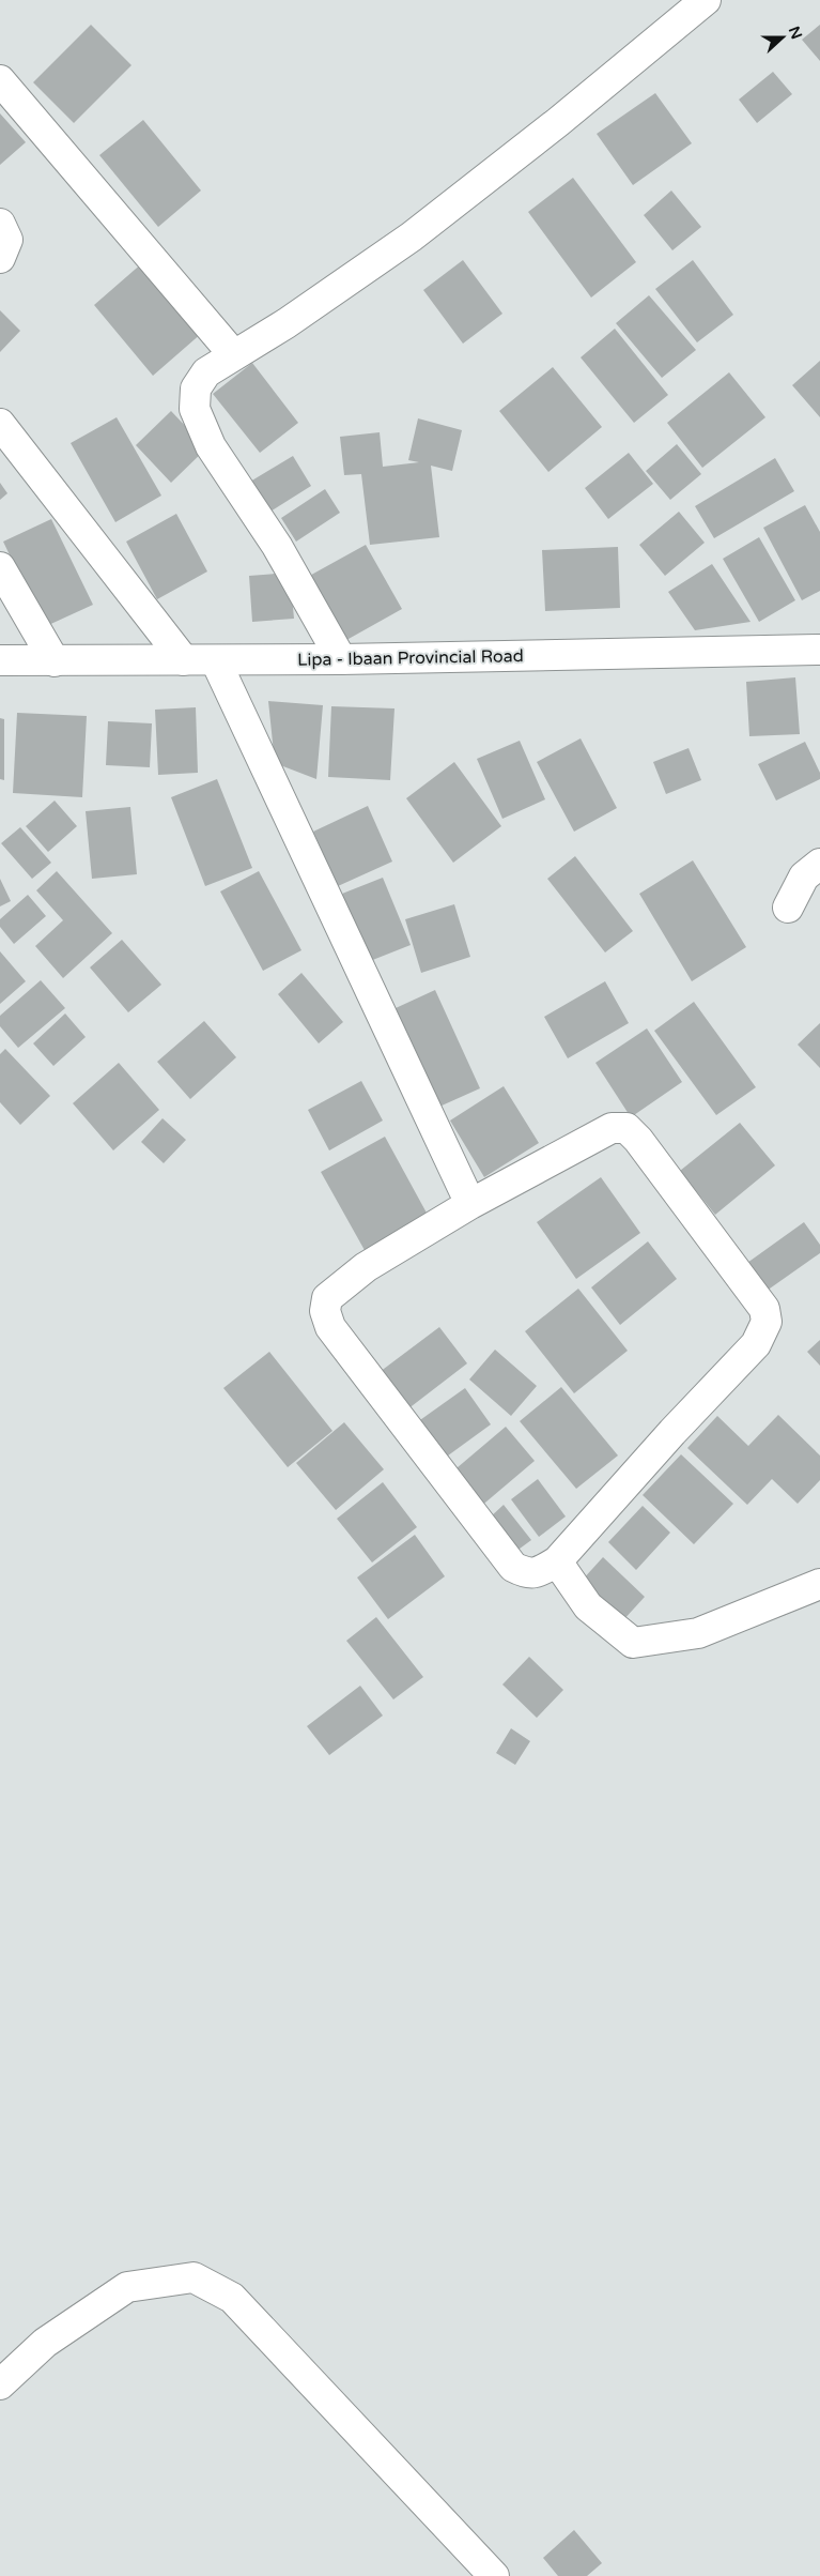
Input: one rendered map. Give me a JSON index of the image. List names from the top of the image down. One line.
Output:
{"streets":{"street":["Lipa - Ibaan Provincial Road"]},"north":"right"}
